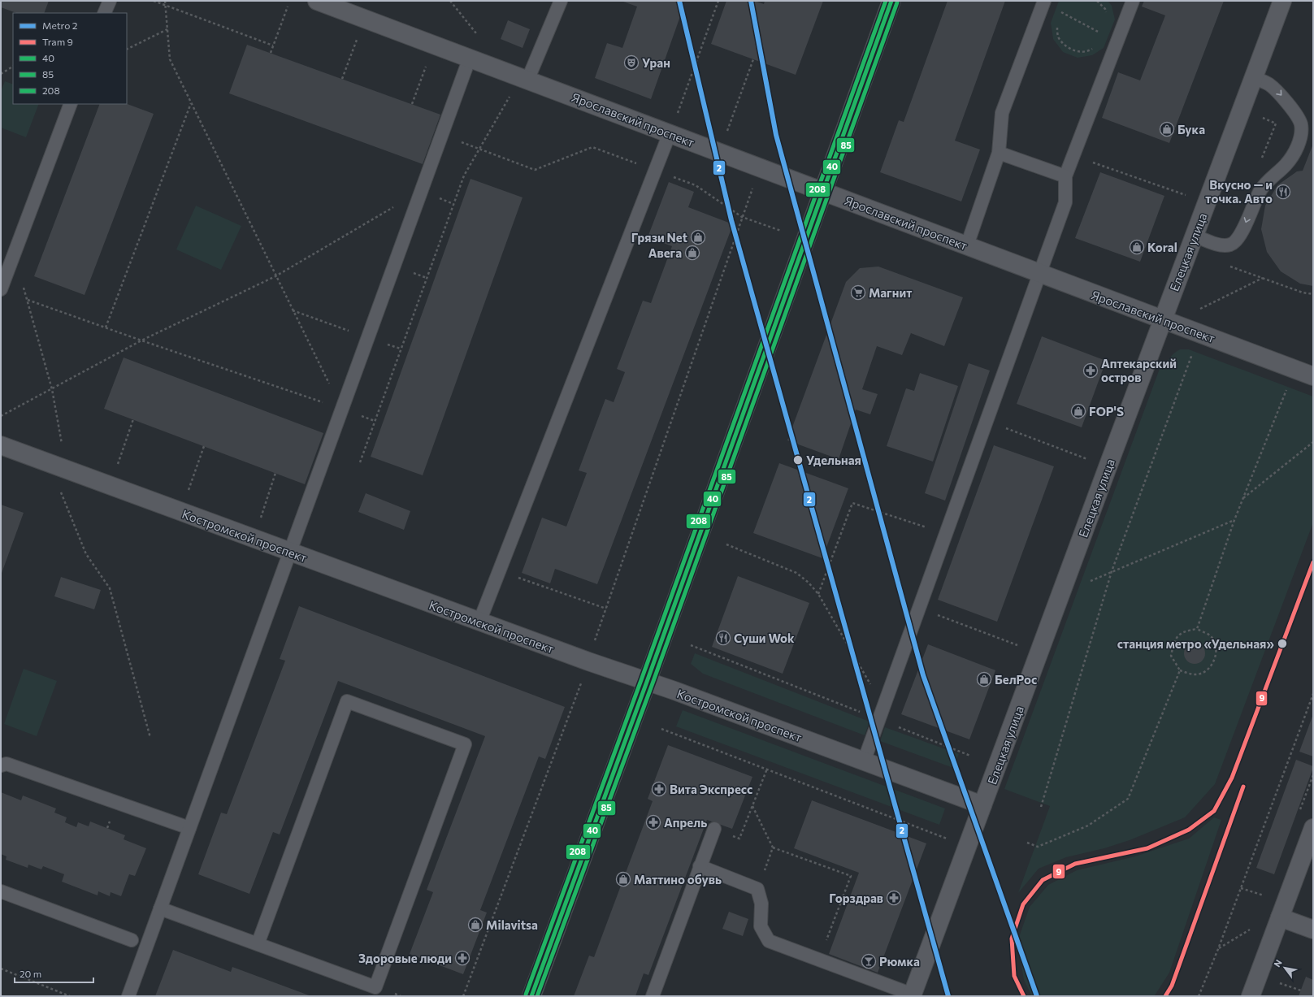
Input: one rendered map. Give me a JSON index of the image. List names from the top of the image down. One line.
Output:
{"streets":{"street":["Ярославский проспект","Елецкая улица","Костромской проспект"]},"crossings":[["Ярославский проспект","Елецкая улица"],["Елецкая улица","Костромской проспект"]],"places":{"theatre":["Уран"],"shop":["Бука","Грязи Net","Koral","Авега","FOP'S","БелРос","Маттино обувь","Milavitsa"],"restaurant":["Вкусно — и точка. Авто","Суши Wok"],"supermarket":["Магнит"],"pharmacy":["Аптекарский остров","Вита Экспресс","Апрель","Горздрав","Здоровые люди"],"other":["Удельная","станция метро «Удельная»"],"bar":["Рюмка"]},"lines":["metro line 2","transit line 40","transit line 208","transit line 85","tram line 9"],"legend":["Metro 2","Tram 9","40","85","208"],"scale_bar":"20 m","north":"top left"}
